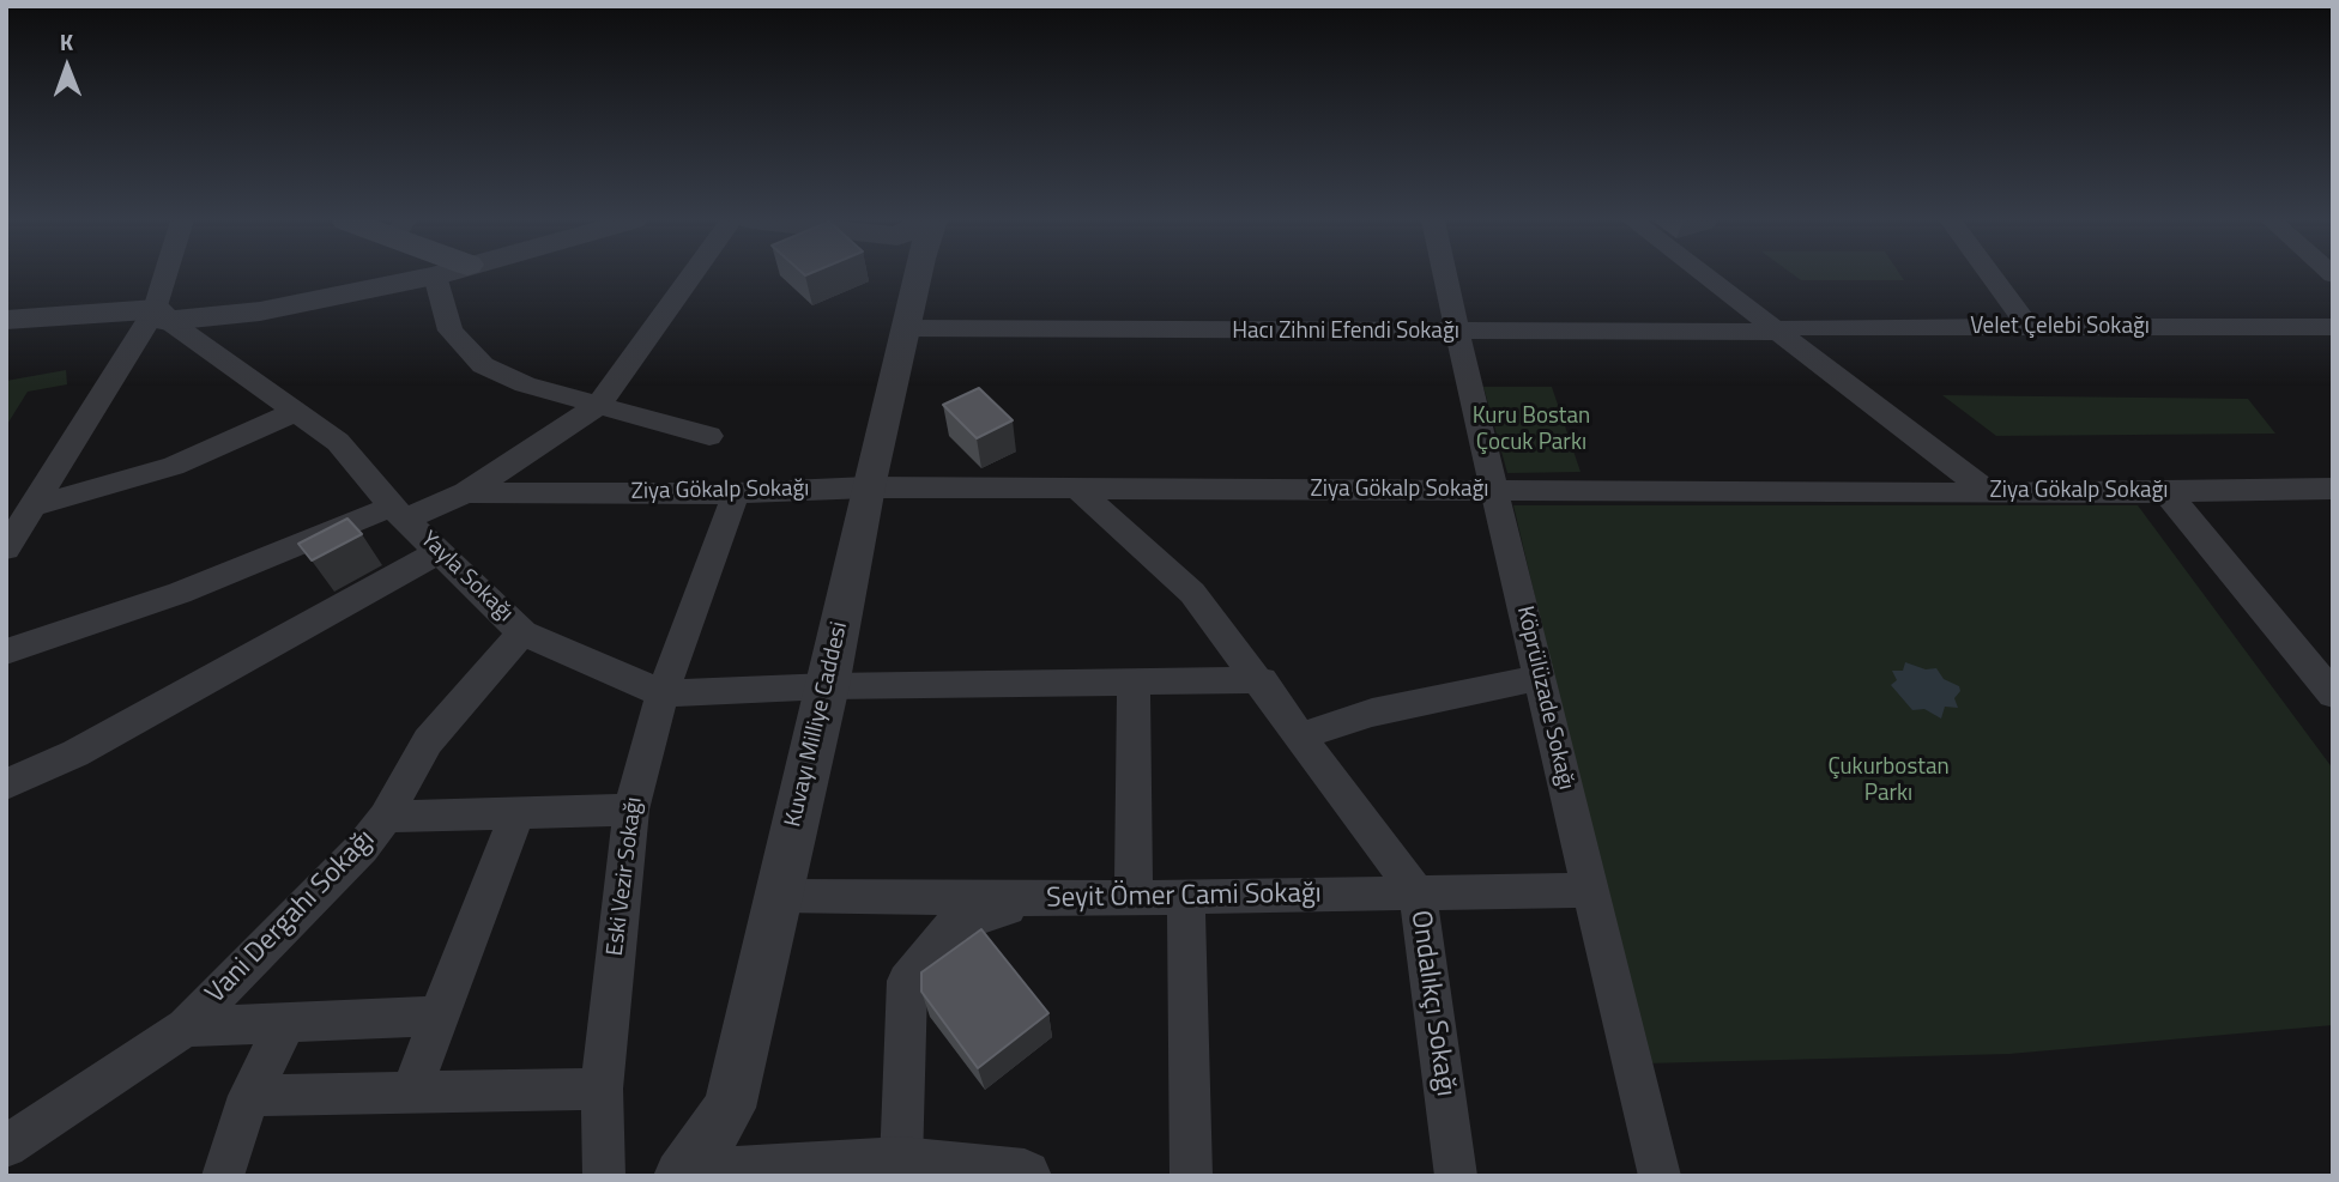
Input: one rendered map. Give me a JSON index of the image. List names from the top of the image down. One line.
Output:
{"streets":{"street":["Velet Çelebi Sokağı","Hacı Zihni Efendi Sokağı","Ziya Gökalp Sokağı","Yayla Sokağı","Köprülüzade Sokağı","Kuvayı Milliye Caddesi","Eski Vezir Sokağı","Seyit Ömer Cami Sokağı","Vani Dergahı Sokağı","Ondalıkçı Sokağı"]},"crossings":[["Velet Çelebi Sokağı","Hacı Zihni Efendi Sokağı"],["Hacı Zihni Efendi Sokağı","Köprülüzade Sokağı"],["Hacı Zihni Efendi Sokağı","Kuvayı Milliye Caddesi"],["Ziya Gökalp Sokağı","Köprülüzade Sokağı"],["Ziya Gökalp Sokağı","Kuvayı Milliye Caddesi"],["Ziya Gökalp Sokağı","Eski Vezir Sokağı"],["Ziya Gökalp Sokağı","Ondalıkçı Sokağı"],["Yayla Sokağı","Kuvayı Milliye Caddesi"],["Yayla Sokağı","Eski Vezir Sokağı"],["Yayla Sokağı","Vani Dergahı Sokağı"],["Yayla Sokağı","Ondalıkçı Sokağı"],["Köprülüzade Sokağı","Seyit Ömer Cami Sokağı"],["Kuvayı Milliye Caddesi","Seyit Ömer Cami Sokağı"],["Seyit Ömer Cami Sokağı","Ondalıkçı Sokağı"]],"parks":["Kuru Bostan Çocuk Parkı","Çukurbostan Parkı"],"north":"top"}
